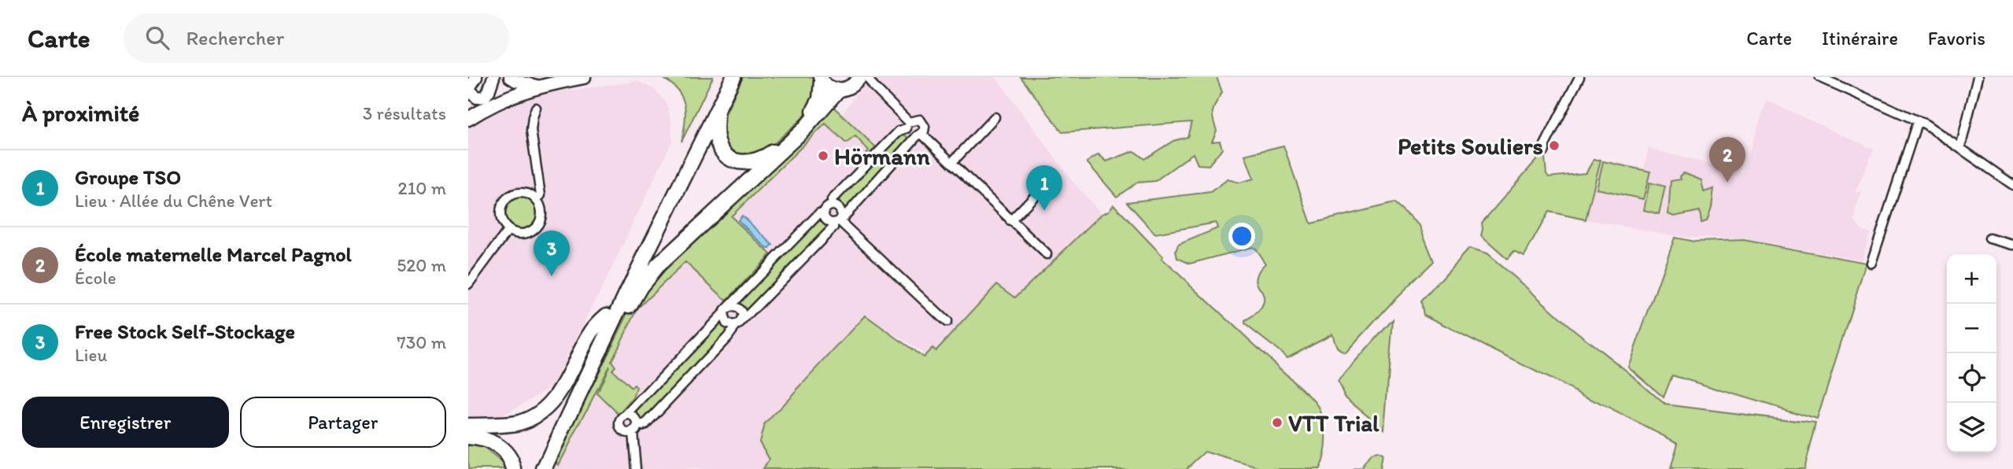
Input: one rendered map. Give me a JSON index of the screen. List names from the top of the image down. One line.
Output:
{"places":["Petits Souliers","Hörmann","VTT Trial"],"page":{"header":"Carte","search":"Rechercher","nav":["Carte","Itinéraire","Favoris"],"heading":["À proximité","3 résultats"],"pins":["2","1","3"],"list":[{"mark":"1","name":"Groupe TSO","note":"Lieu · Allée du Chêne Vert","value":"210 m"},{"mark":"2","name":"École maternelle Marcel Pagnol","note":"École","value":"520 m"},{"mark":"3","name":"Free Stock Self-Stockage","note":"Lieu","value":"730 m"}],"map_buttons":["+","−"],"buttons":["Enregistrer","Partager"]}}
